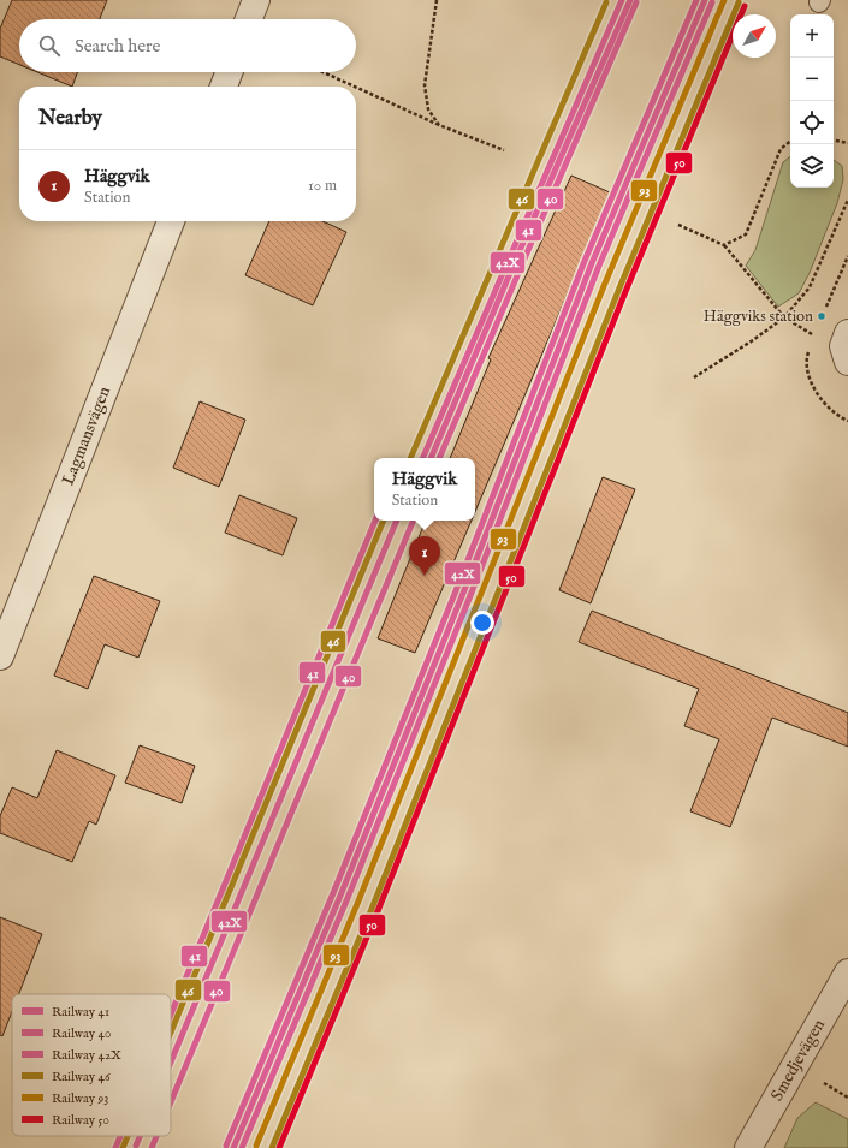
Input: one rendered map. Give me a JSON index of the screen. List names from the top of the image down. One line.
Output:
{"streets":{"street":["Lagmansvägen","Smedjevägen"]},"places":["Häggviks station"],"lines":["rail line 41","rail line 42X","rail line 93","rail line 46","rail line 40","rail line 50"],"legend":["Railway 41","Railway 40","Railway 42X","Railway 46","Railway 93","Railway 50"],"north":"top right","page":{"map_buttons":["+","−"],"search":"Search here","heading":"Nearby","list":[{"mark":"1","name":"Häggvik","note":"Station","value":"10 m"}],"popup":["Häggvik","Station"],"pins":"1"}}
